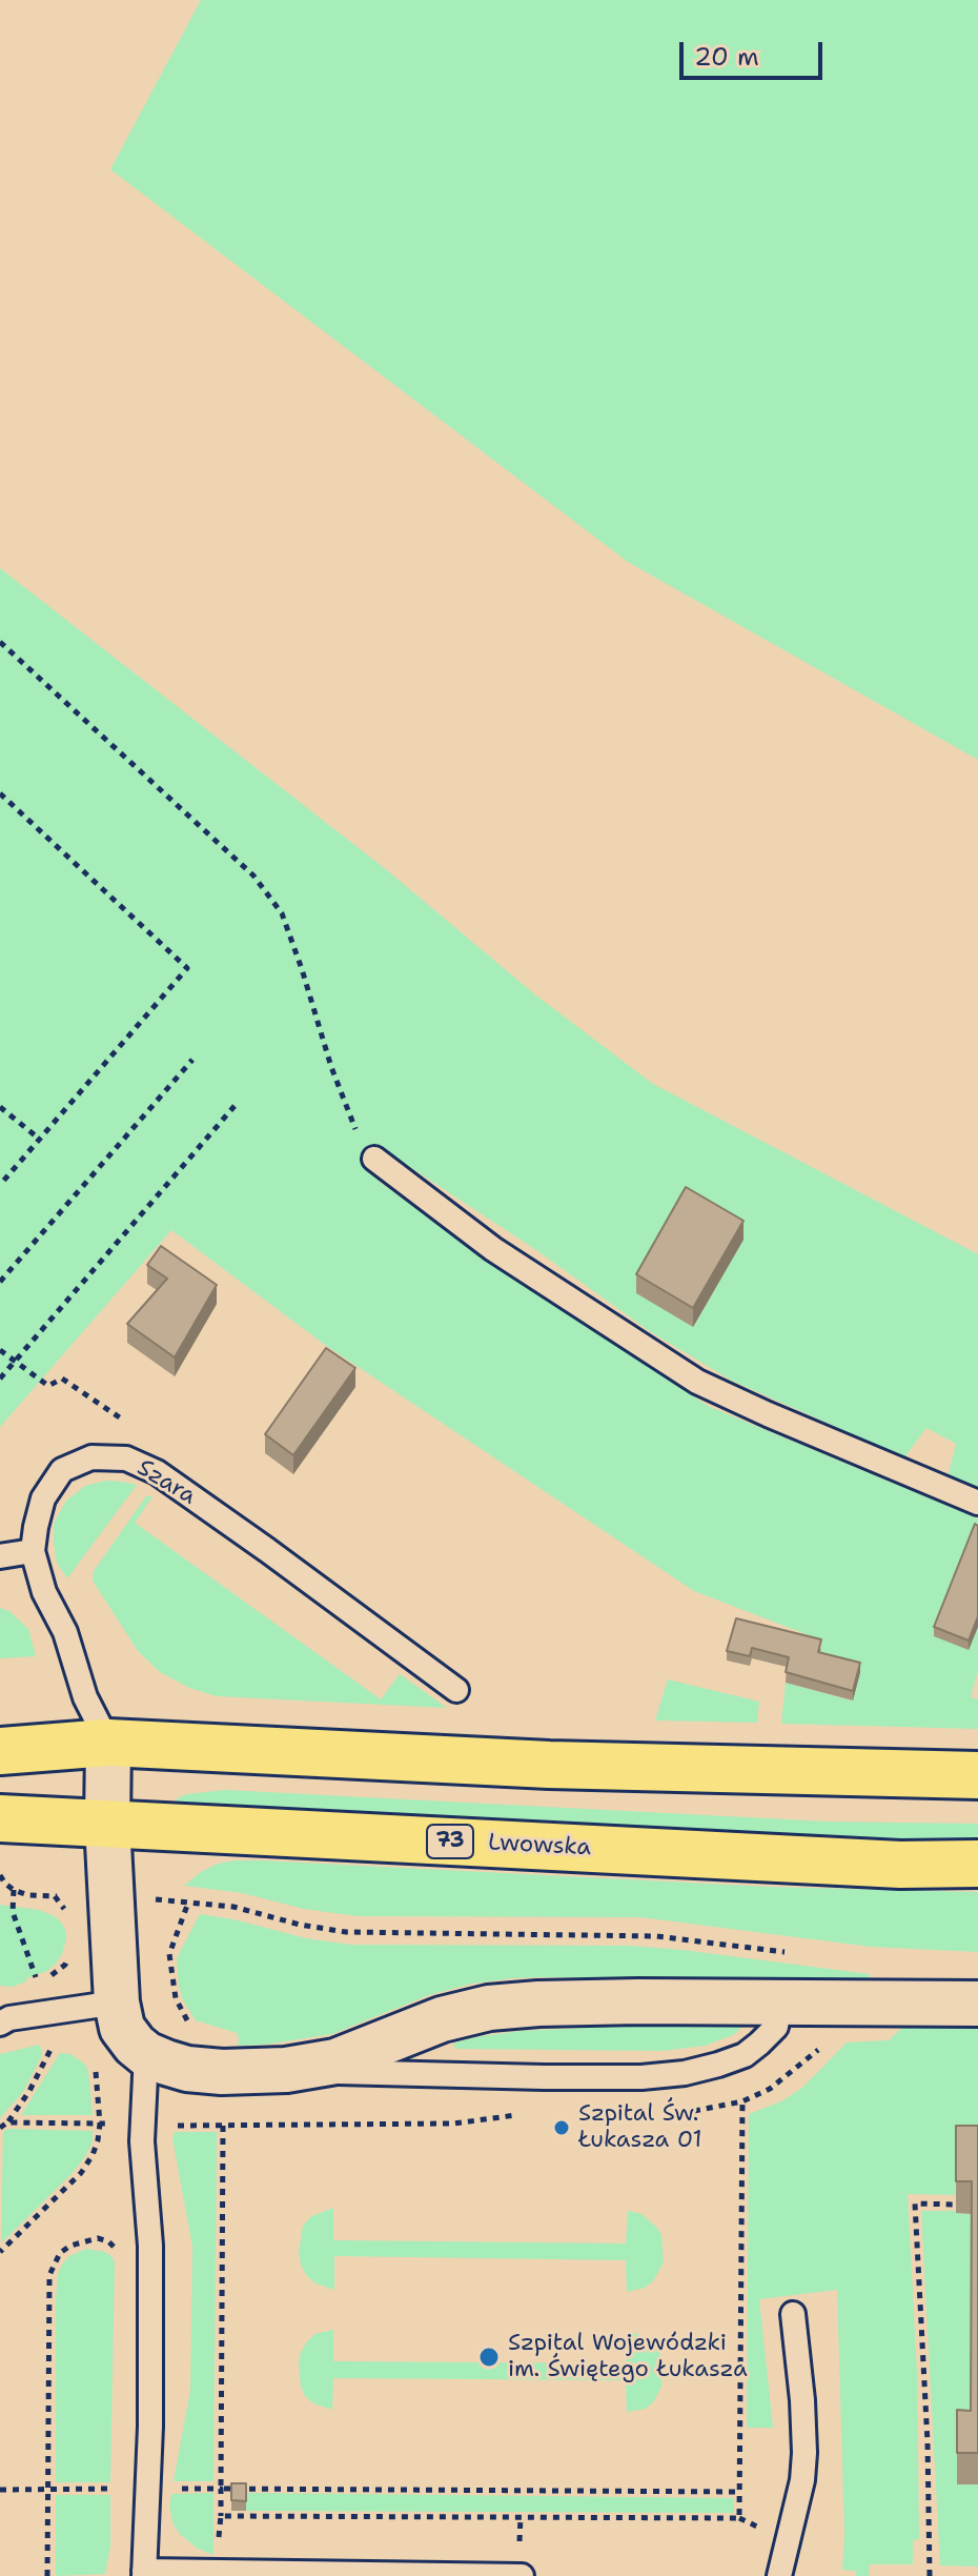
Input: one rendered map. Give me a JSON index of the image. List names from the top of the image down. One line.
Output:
{"streets":{"main road":["73","Lwowska"],"lane":["Szara"]},"places":["Szpital Św. Łukasza 01","Szpital Wojewódzki im. Świętego Łukasza"],"scale_bar":"20 m"}
